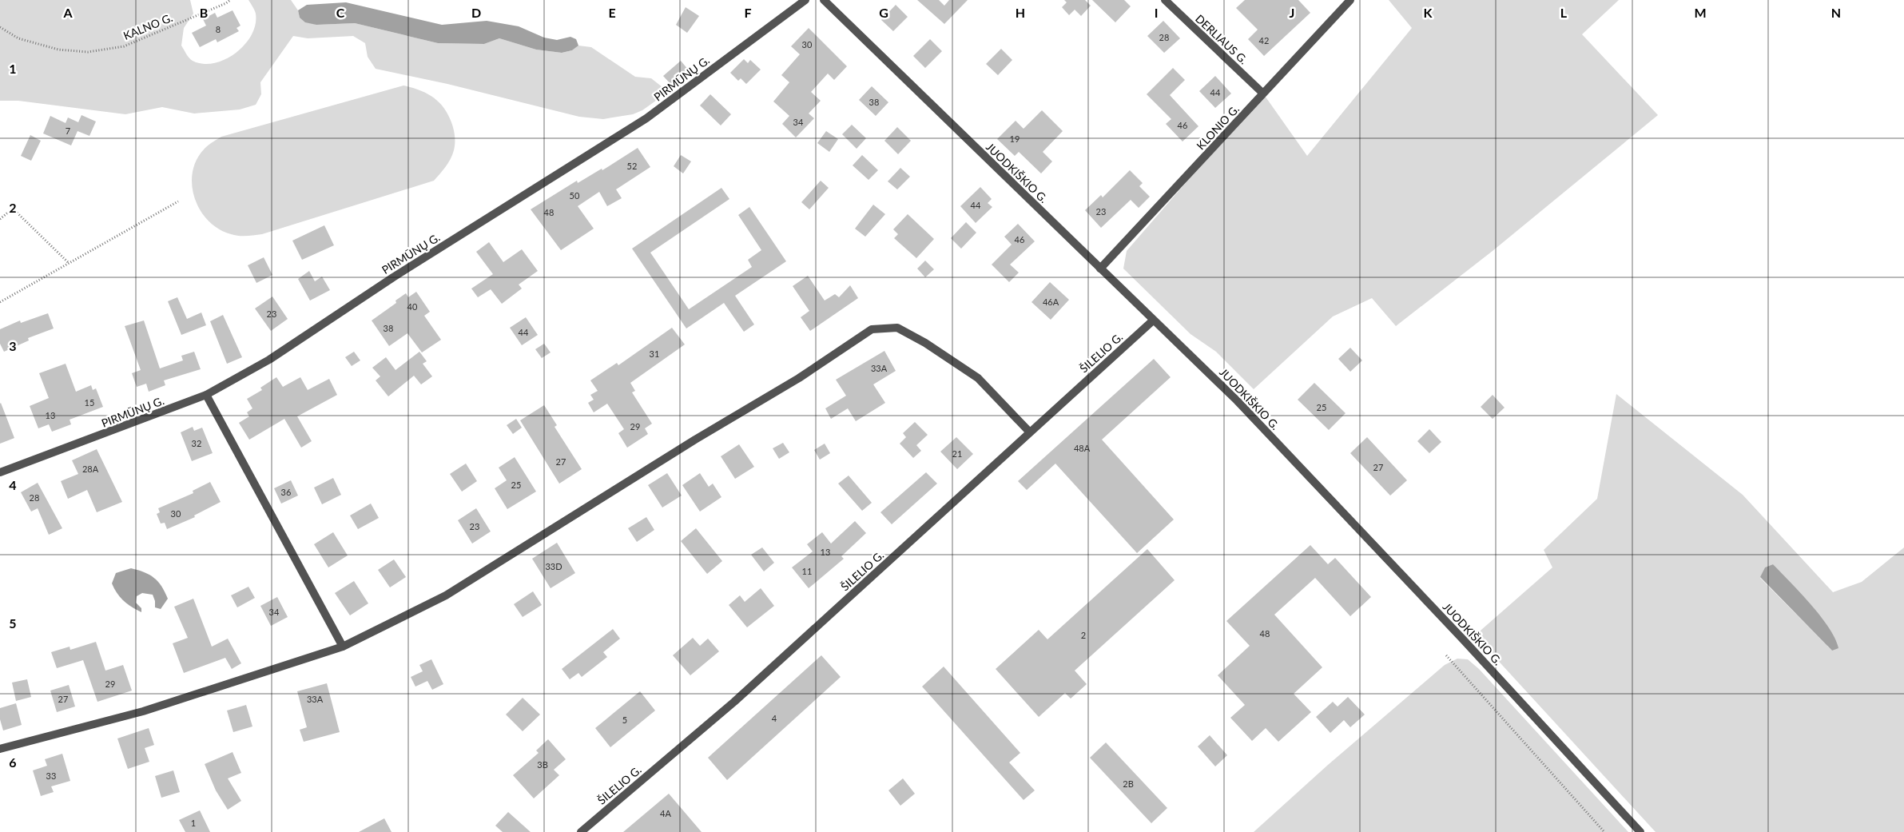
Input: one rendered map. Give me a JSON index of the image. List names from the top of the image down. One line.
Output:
{"streets":{"street":["DERLIAUS G.","PIRMŪNŲ G.","KLONIO G.","JUODKIŠKIO G.","ŠILELIO G."],"path":["KALNO G."]},"crossings":[["DERLIAUS G.","KLONIO G."],["KLONIO G.","JUODKIŠKIO G."],["JUODKIŠKIO G.","ŠILELIO G."]],"house_numbers":["8","28","42","30","44","38","34","46","7","19","52","50","44","23","48","46","46A","40","23","38","44","31","33A","15","25","13","29","32","48A","21","27","27","28A","25","36","28","30","23","13","33D","11","34","48","2","29","27","33A","4","5","3B","33","2B","4A","1"],"grid":{"columns":["A","B","C","D","E","F","G","H","I","J","K","L","M","N"],"rows":["1","2","3","4","5","6"]}}
